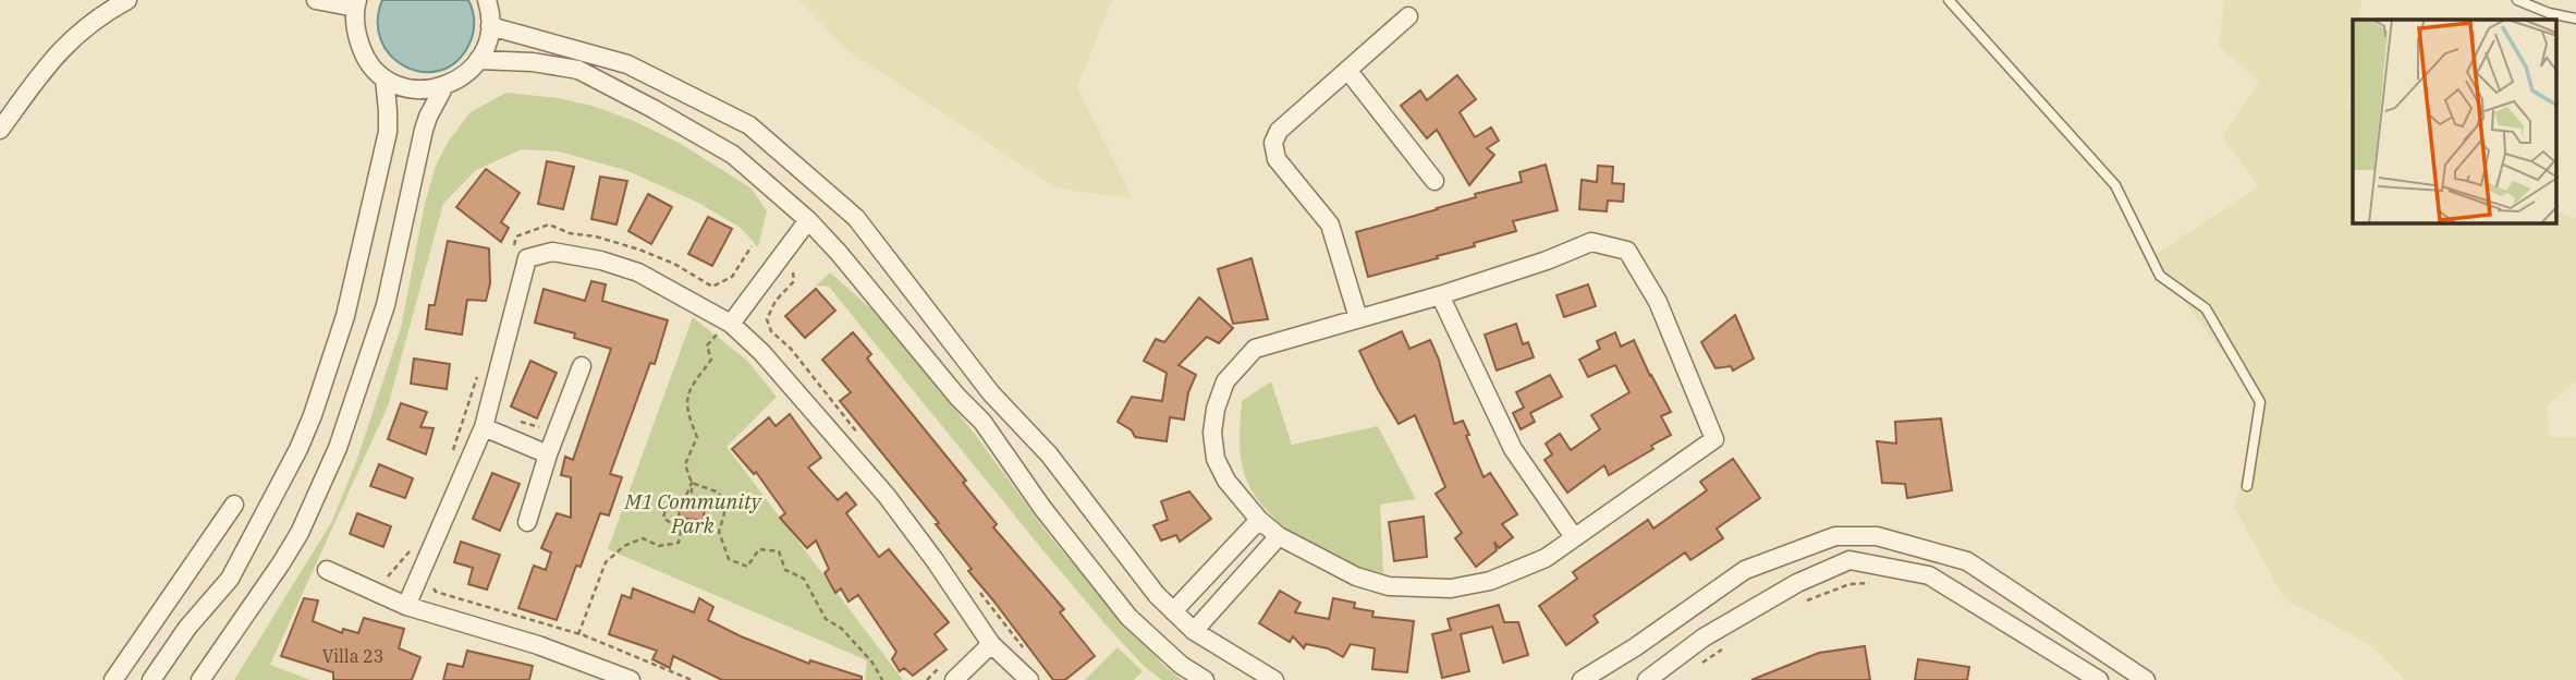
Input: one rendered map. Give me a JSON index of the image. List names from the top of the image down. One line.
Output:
{"parks":["M1 Community Park"],"house_numbers":["Villa 23"]}
